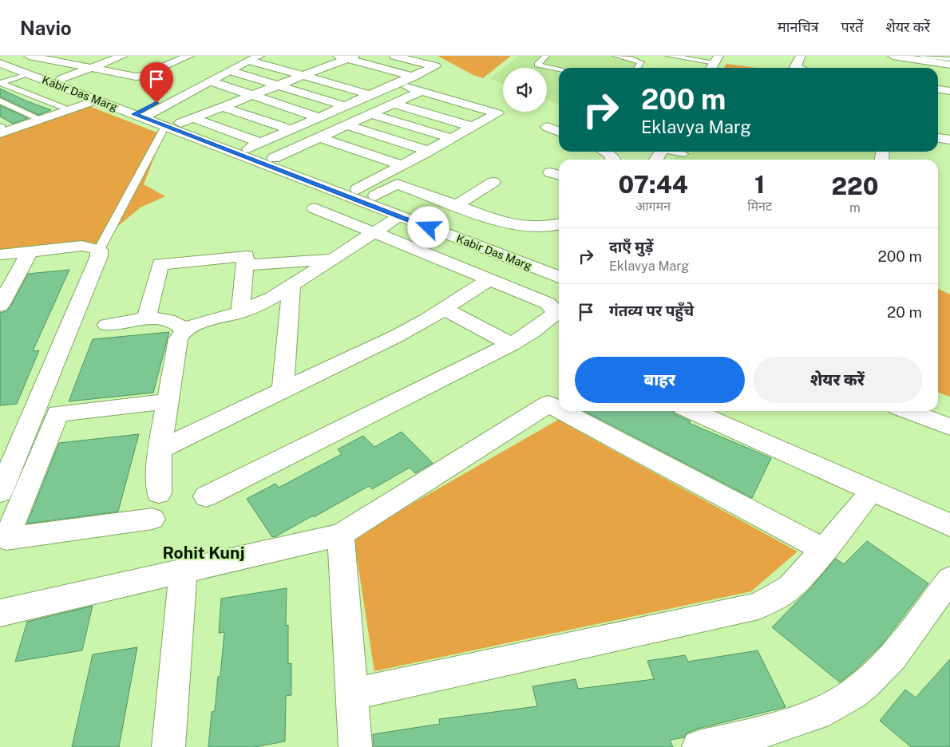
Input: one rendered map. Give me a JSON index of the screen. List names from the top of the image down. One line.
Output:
{"streets":{"street":["Kabir Das Marg"]},"districts":["Rohit Kunj"],"page":{"header":"Navio","nav":["मानचित्र","परतें","शेयर करें"],"turn":["200 m","Eklavya Marg"],"eta":["07:44","आगमन","1","मिनट","220","m"],"list":[{"name":"दाएँ मुड़ें","note":"Eklavya Marg","value":"200 m"},{"name":"गंतव्य पर पहुँचे","value":"20 m"}],"buttons":["बाहर","शेयर करें"]}}
